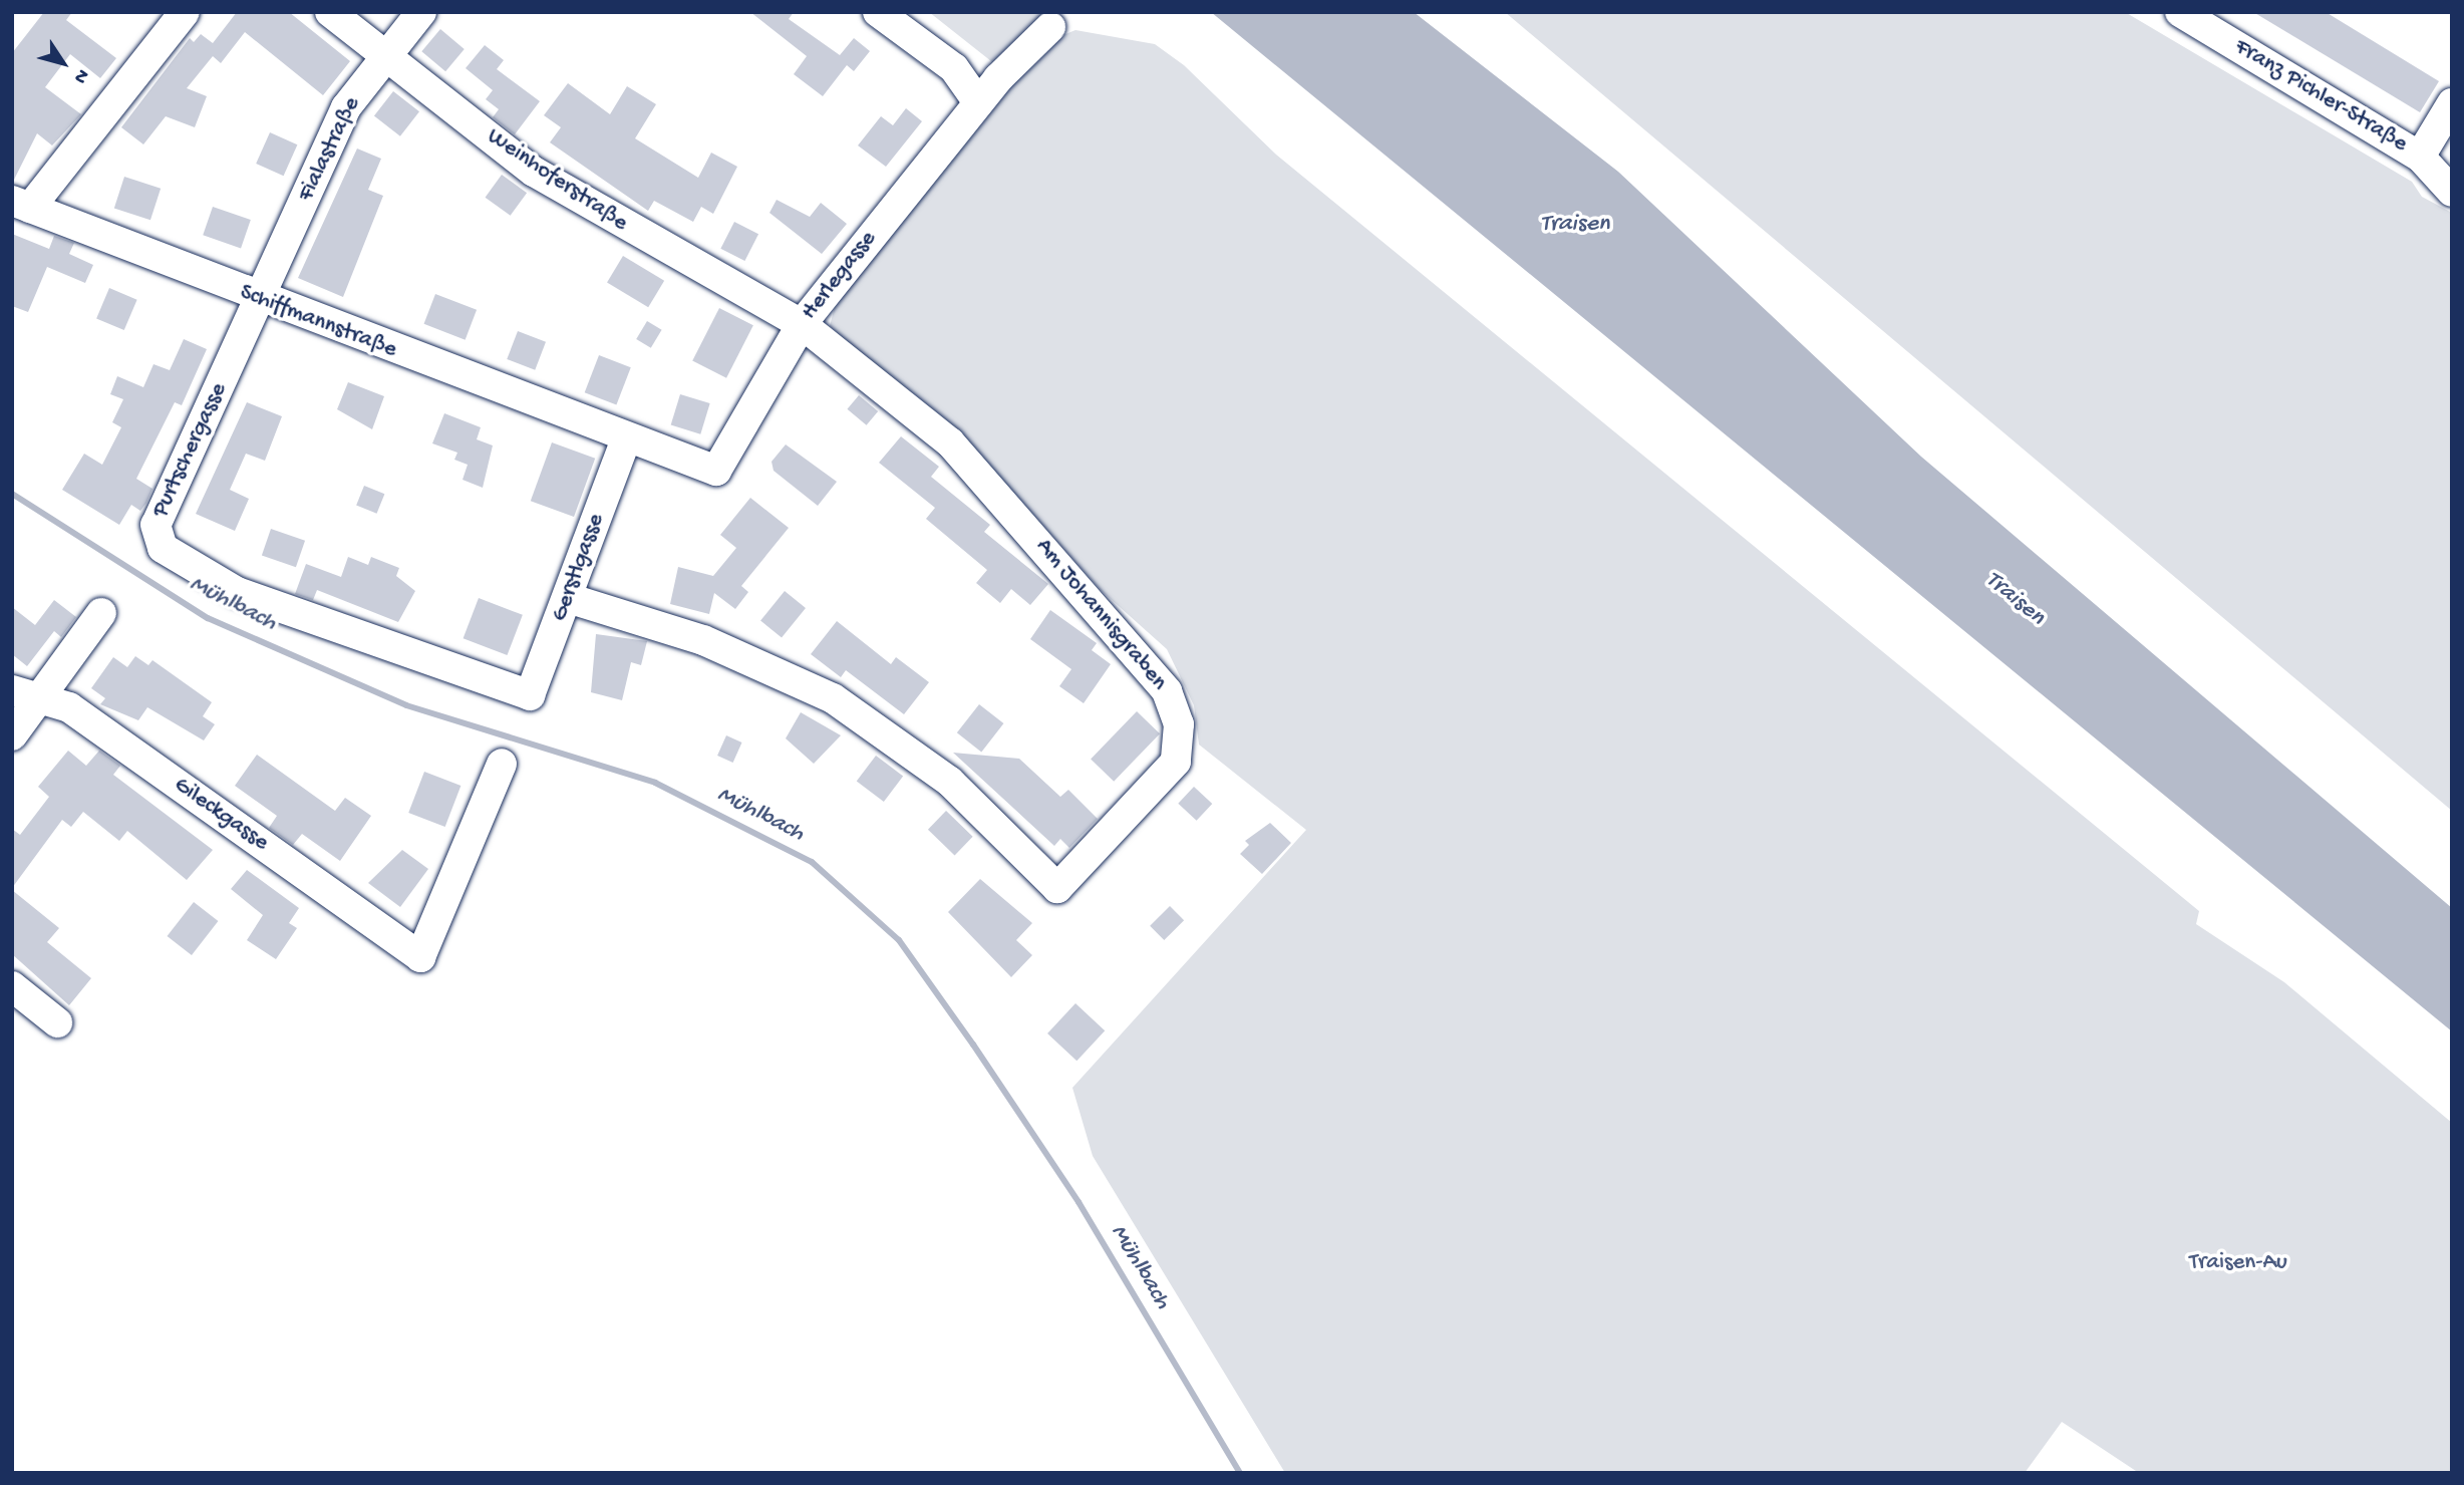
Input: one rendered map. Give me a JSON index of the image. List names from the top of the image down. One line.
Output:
{"streets":{"street":["Franz Pichler-Straße","Fialastraße","Weinhoferstraße","Herlegasse","Schiffmannstraße","Purtschergasse","Gerstlgasse","Am Johannisgraben","Gileckgasse"]},"crossings":[["Fialastraße","Weinhoferstraße"],["Fialastraße","Schiffmannstraße"],["Fialastraße","Purtschergasse"],["Weinhoferstraße","Herlegasse"],["Weinhoferstraße","Am Johannisgraben"],["Herlegasse","Schiffmannstraße"],["Herlegasse","Gerstlgasse"],["Herlegasse","Am Johannisgraben"],["Schiffmannstraße","Purtschergasse"],["Schiffmannstraße","Gerstlgasse"],["Purtschergasse","Gerstlgasse"],["Gerstlgasse","Am Johannisgraben"]],"water":["Traisen","Mühlbach"],"parks":["Traisen-Au"],"north":"bottom right"}
